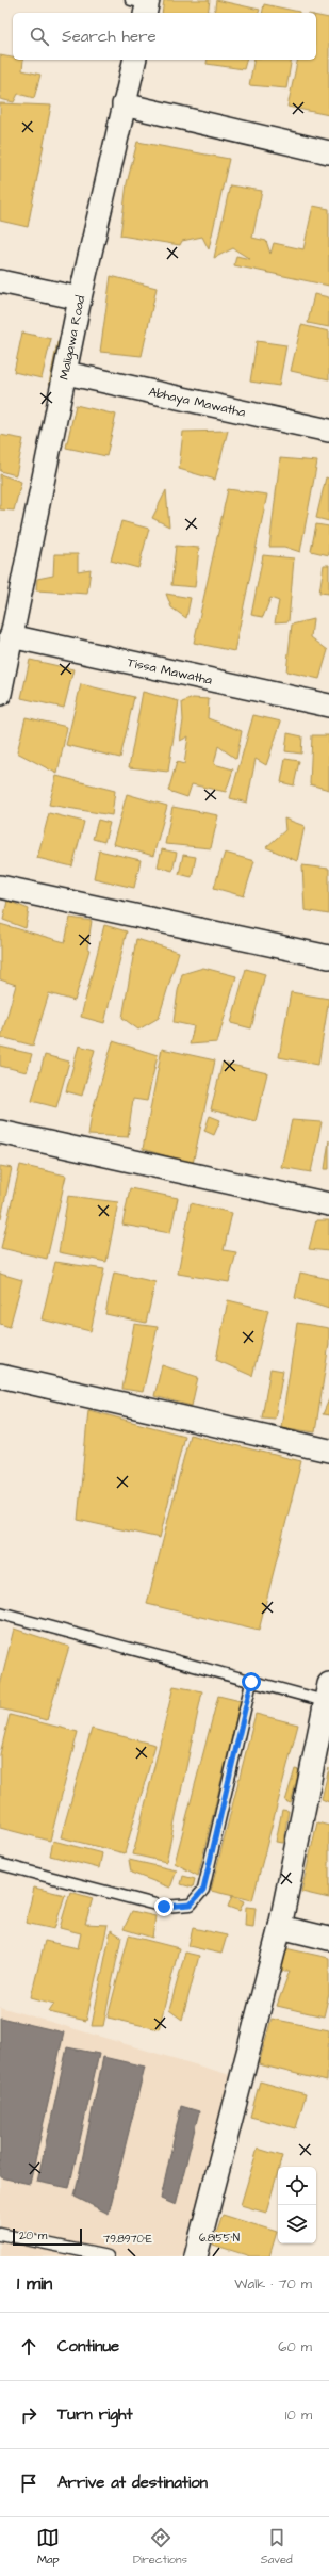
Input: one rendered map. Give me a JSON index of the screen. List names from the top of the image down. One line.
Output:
{"streets":{"street":["Maligawa Road","Abhaya Mawatha","Tissa Mawatha"]},"crossings":[["Maligawa Road","Abhaya Mawatha"],["Maligawa Road","Tissa Mawatha"]],"scale_bar":"20 m","page":{"search":"Search here","scale":"20 m","heading":["1 min","Walk · 70 m"],"list":[["Continue","60 m"],["Turn right","10 m"],"Arrive at destination"],"nav":["Map","Directions","Saved"]},"coordinates":["6.8155°N","79.8970°E"]}
